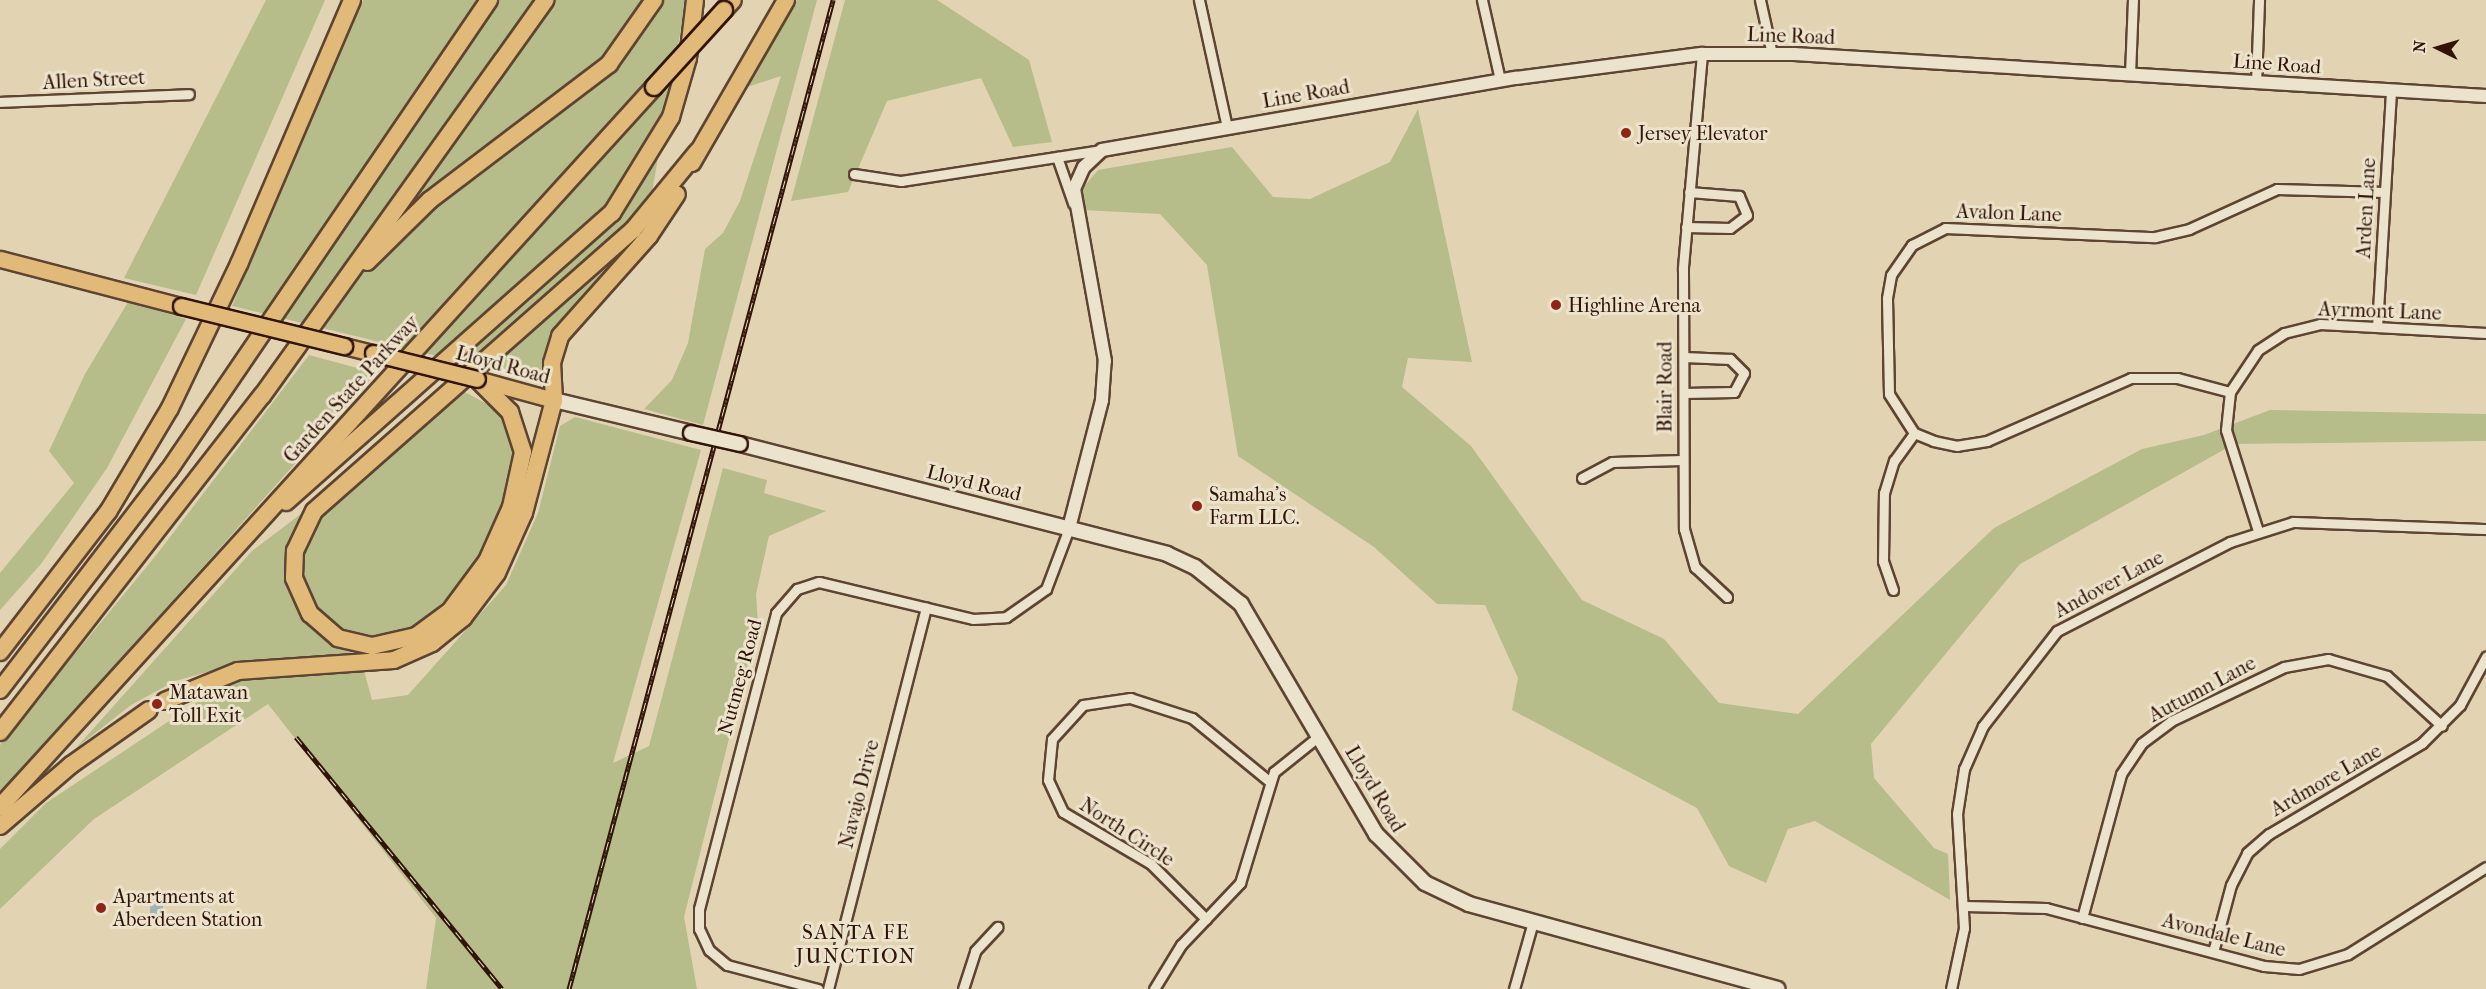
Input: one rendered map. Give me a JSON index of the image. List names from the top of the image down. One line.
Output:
{"streets":{"highway":["Garden State Parkway"],"main road":["Lloyd Road"],"street":["Line Road","Allen Street","Arden Lane","Avalon Lane","Ayrmont Lane","Blair Road","Andover Lane","Nutmeg Road","Autumn Lane","Ardmore Lane","Navajo Drive","North Circle","Avondale Lane"]},"crossings":[["Line Road","Arden Lane"],["Line Road","Blair Road"],["Arden Lane","Avalon Lane"],["Arden Lane","Ayrmont Lane"],["Ayrmont Lane","Andover Lane"],["Lloyd Road","Nutmeg Road"],["Andover Lane","Avondale Lane"],["Nutmeg Road","Navajo Drive"],["Autumn Lane","Ardmore Lane"],["Autumn Lane","Avondale Lane"],["Ardmore Lane","Avondale Lane"]],"districts":["SANTA FE JUNCTION"],"places":["Jersey Elevator","Highline Arena","Samaha's Farm LLC.","Matawan Toll Exit","Apartments at Aberdeen Station"],"north":"left"}
